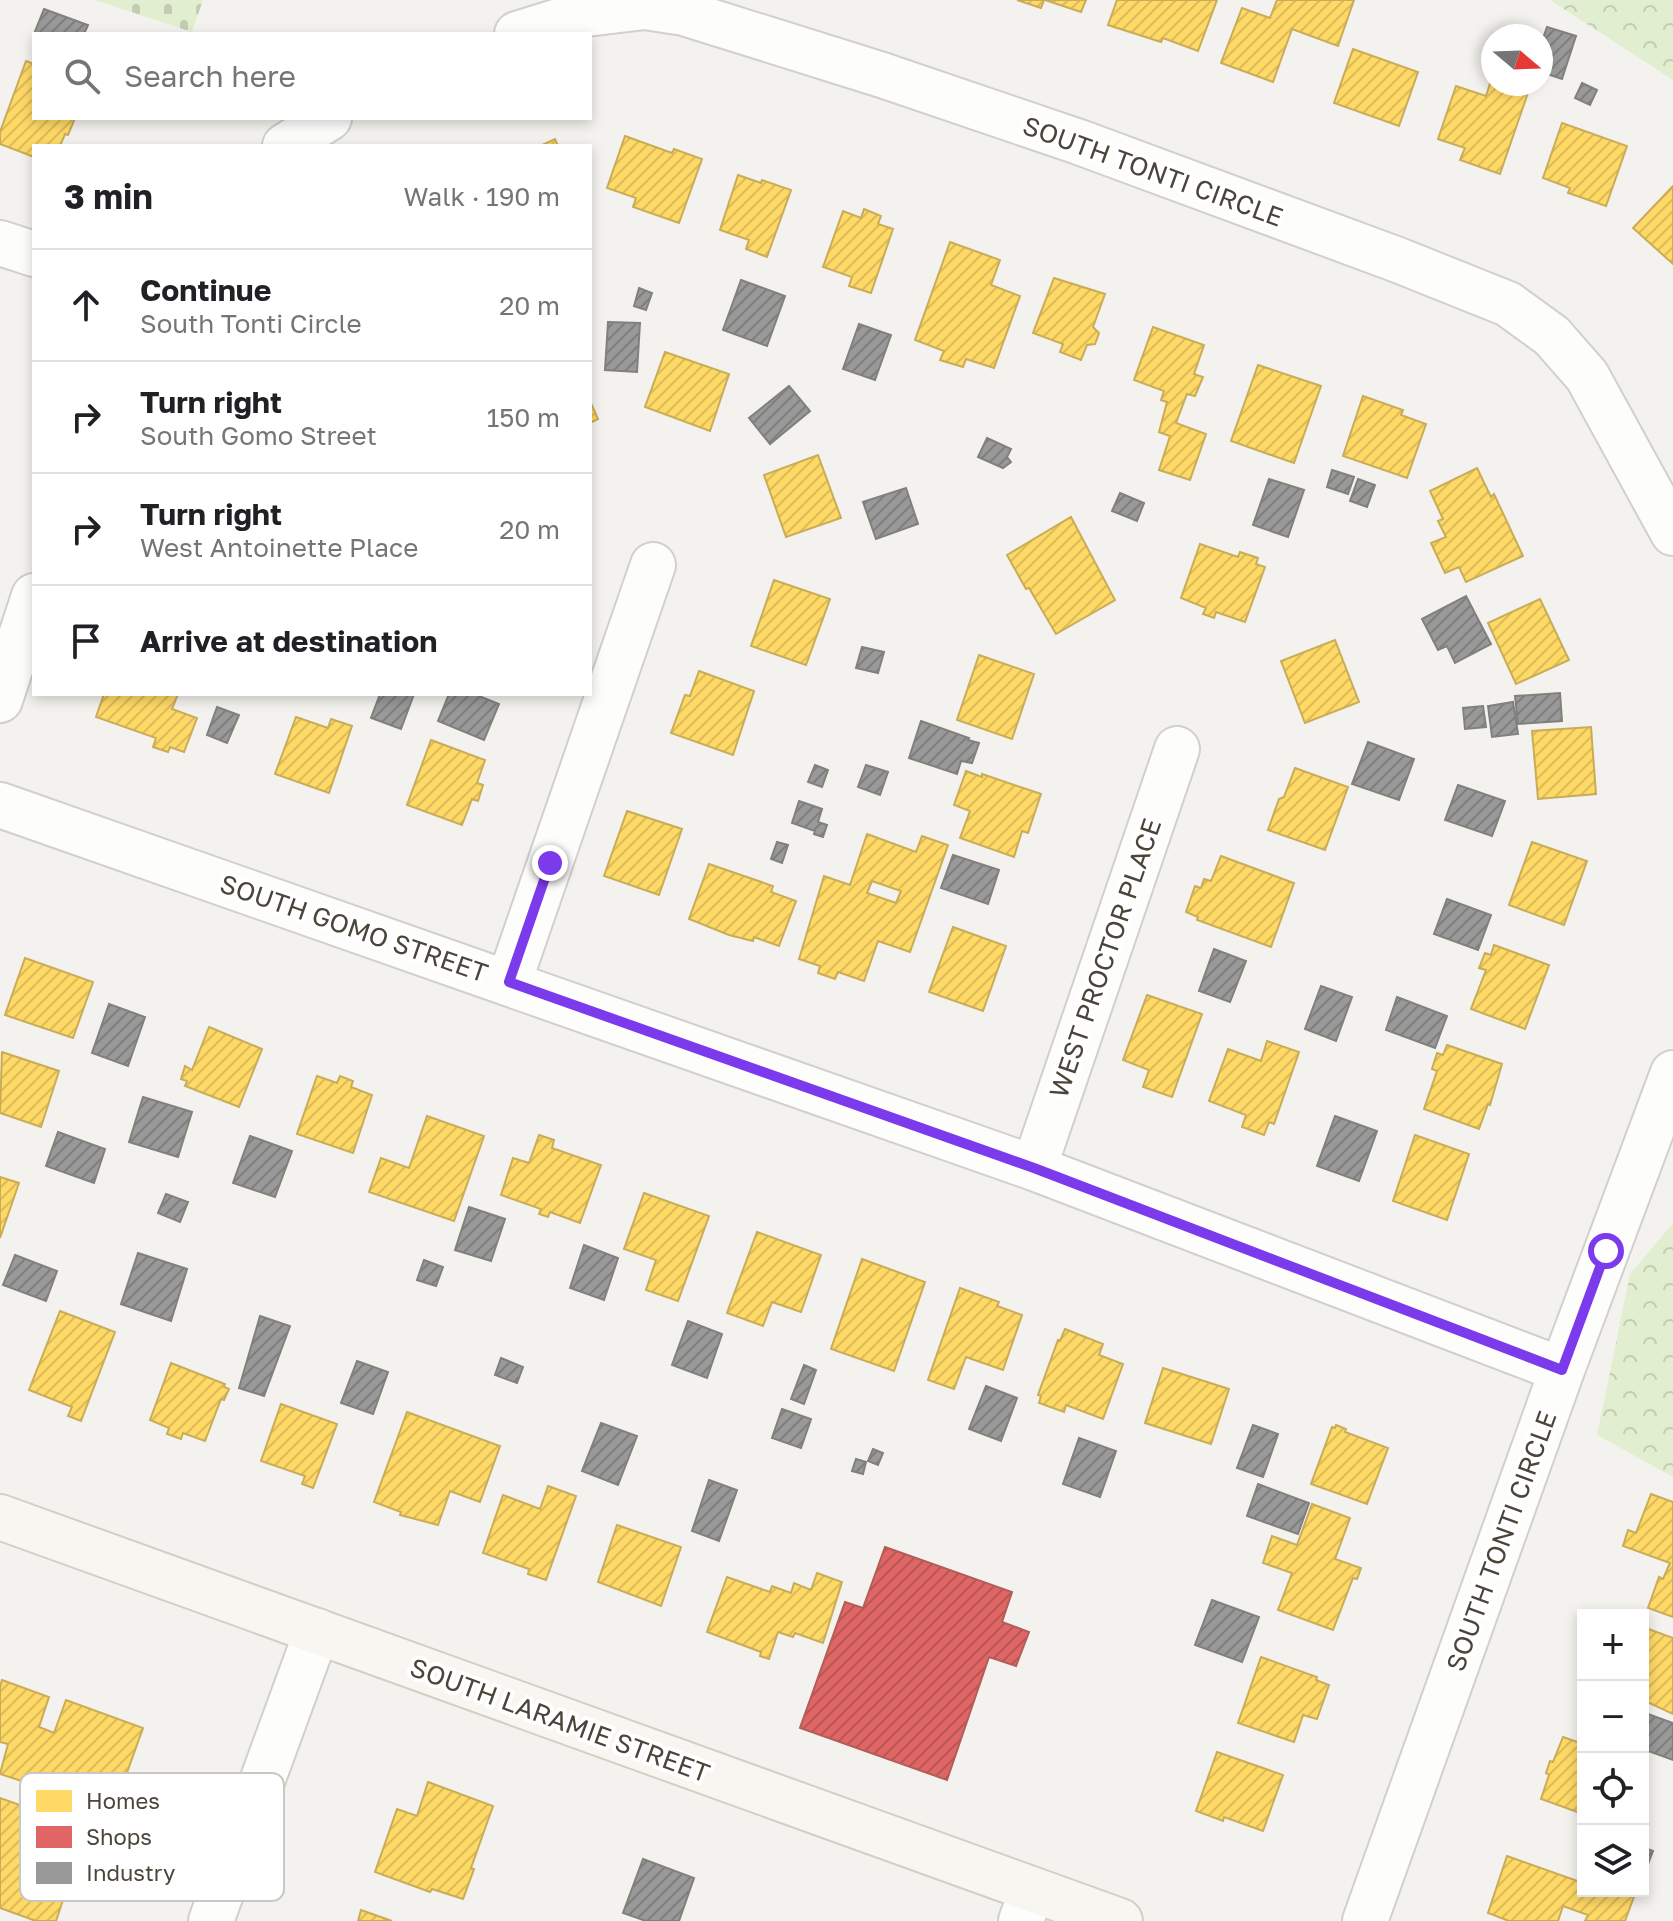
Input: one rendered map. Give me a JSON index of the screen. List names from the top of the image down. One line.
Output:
{"streets":{"street":["SOUTH TONTI CIRCLE","SOUTH GOMO STREET","WEST PROCTOR PLACE","SOUTH LARAMIE STREET"]},"crossings":[["SOUTH TONTI CIRCLE","SOUTH GOMO STREET"],["SOUTH GOMO STREET","WEST PROCTOR PLACE"]],"legend":["Homes","Shops","Industry"],"north":"right","page":{"search":"Search here","heading":["3 min","Walk · 190 m"],"list":[["Continue","South Tonti Circle","20 m"],["Turn right","South Gomo Street","150 m"],["Turn right","West Antoinette Place","20 m"],"Arrive at destination"],"map_buttons":["+","−"]}}
